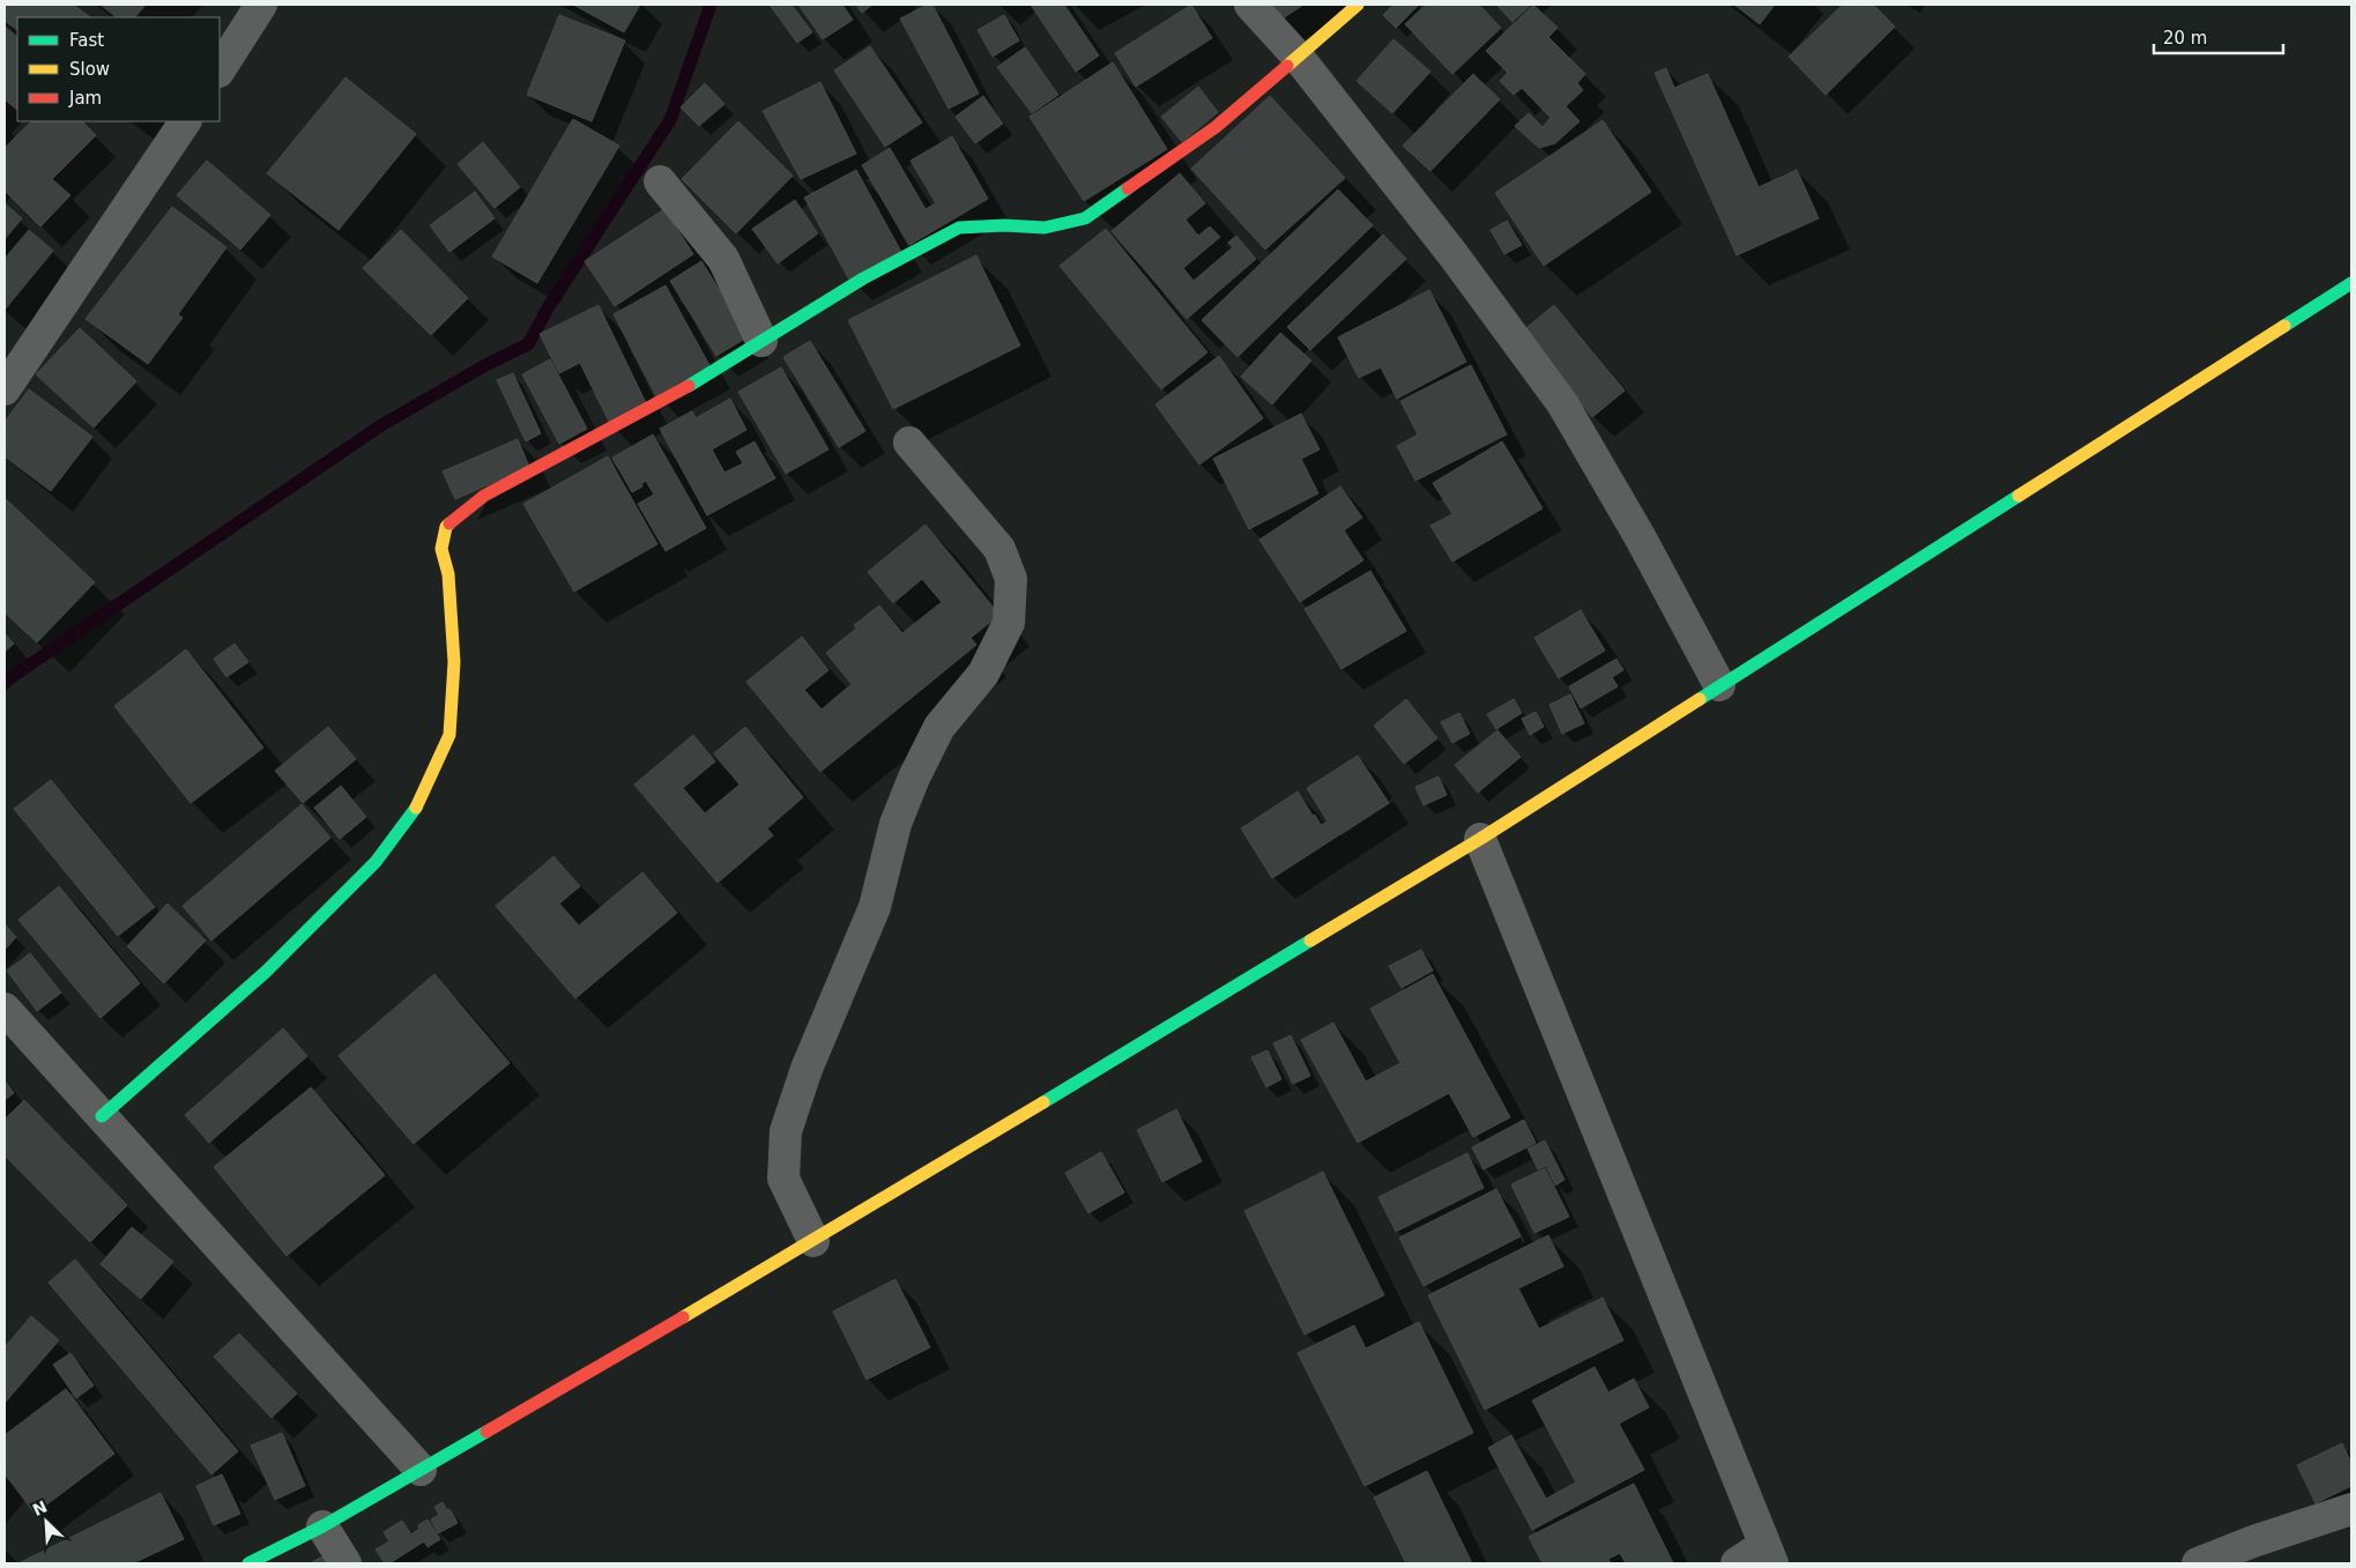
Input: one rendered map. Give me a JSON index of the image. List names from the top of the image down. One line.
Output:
{"legend":["Fast","Slow","Jam"],"scale_bar":"20 m","north":"top left"}
